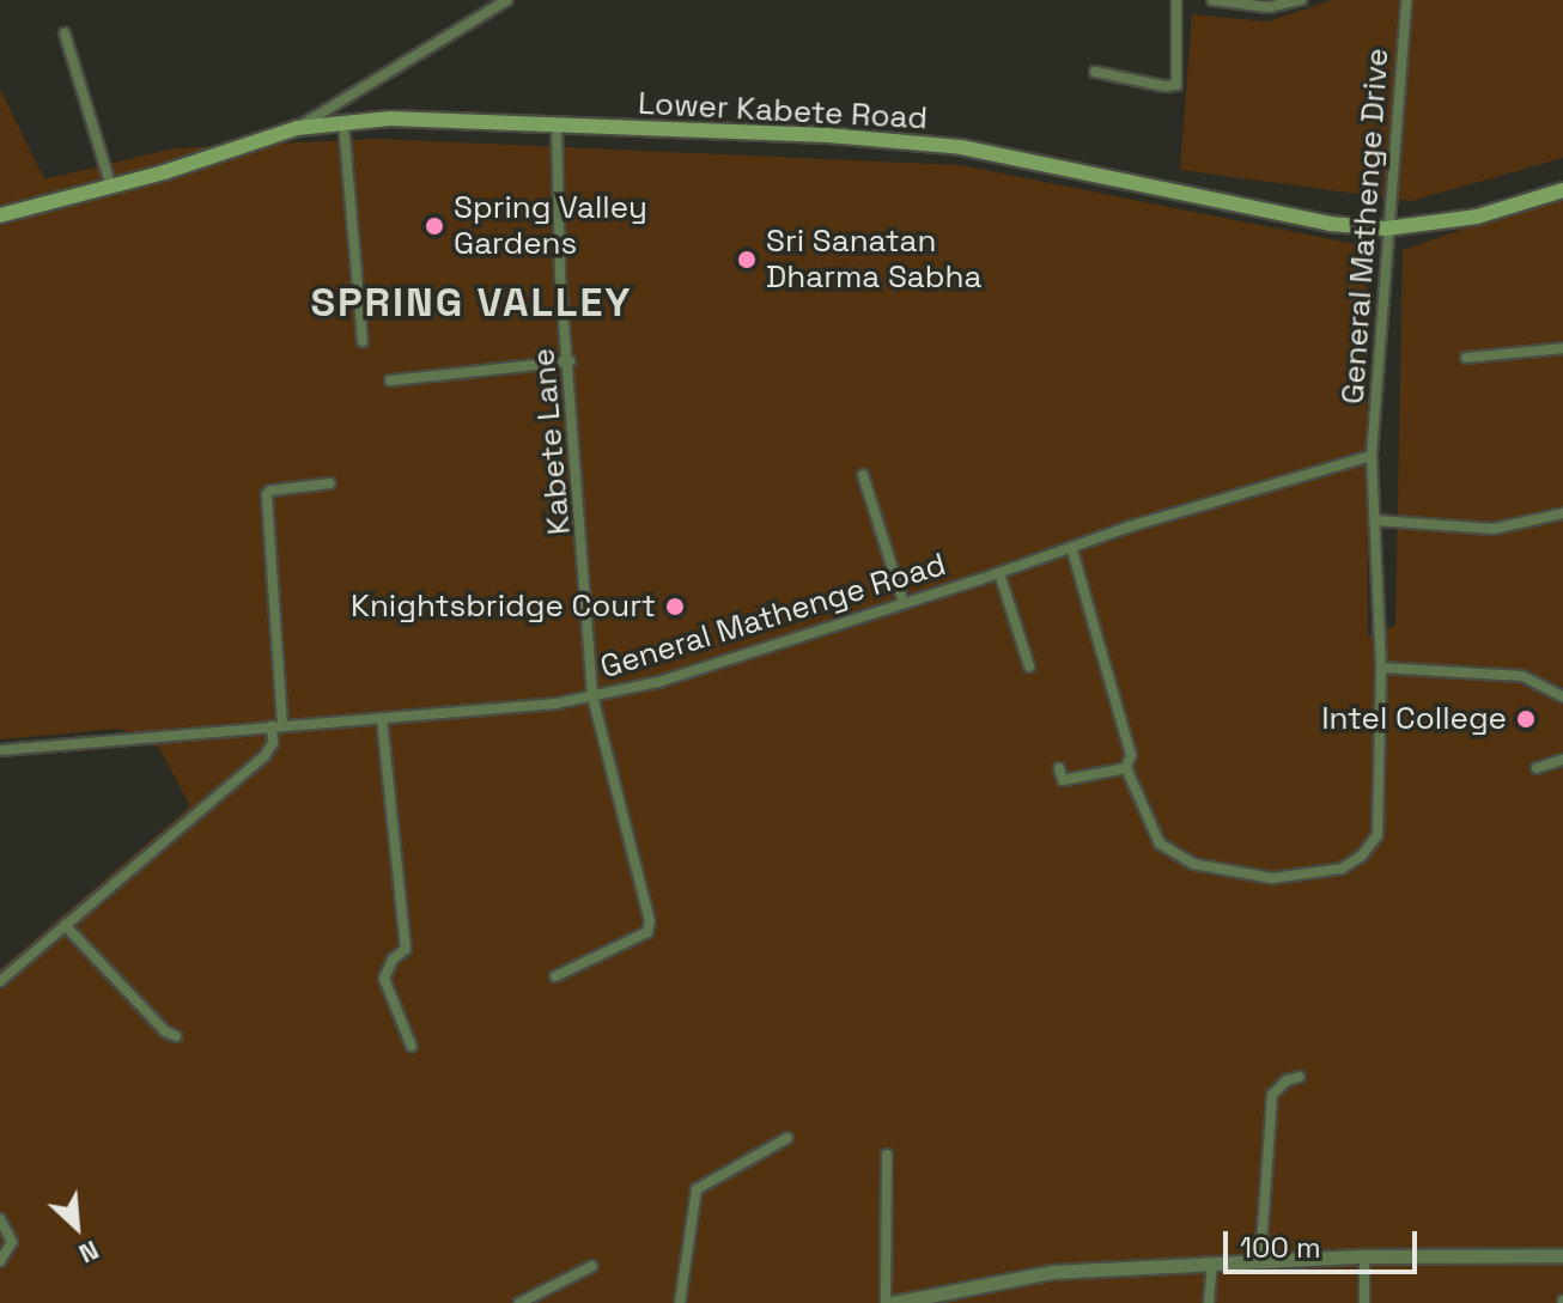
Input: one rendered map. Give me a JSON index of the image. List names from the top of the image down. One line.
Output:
{"streets":{"main road":["Lower Kabete Road"],"street":["General Mathenge Drive","Kabete Lane","General Mathenge Road"]},"crossings":[["Lower Kabete Road","General Mathenge Drive"],["Lower Kabete Road","Kabete Lane"],["General Mathenge Drive","General Mathenge Road"],["Kabete Lane","General Mathenge Road"]],"districts":["SPRING VALLEY"],"places":["Spring Valley Gardens","Sri Sanatan Dharma Sabha","Knightsbridge Court","Intel College"],"scale_bar":"100 m","north":"bottom right"}
